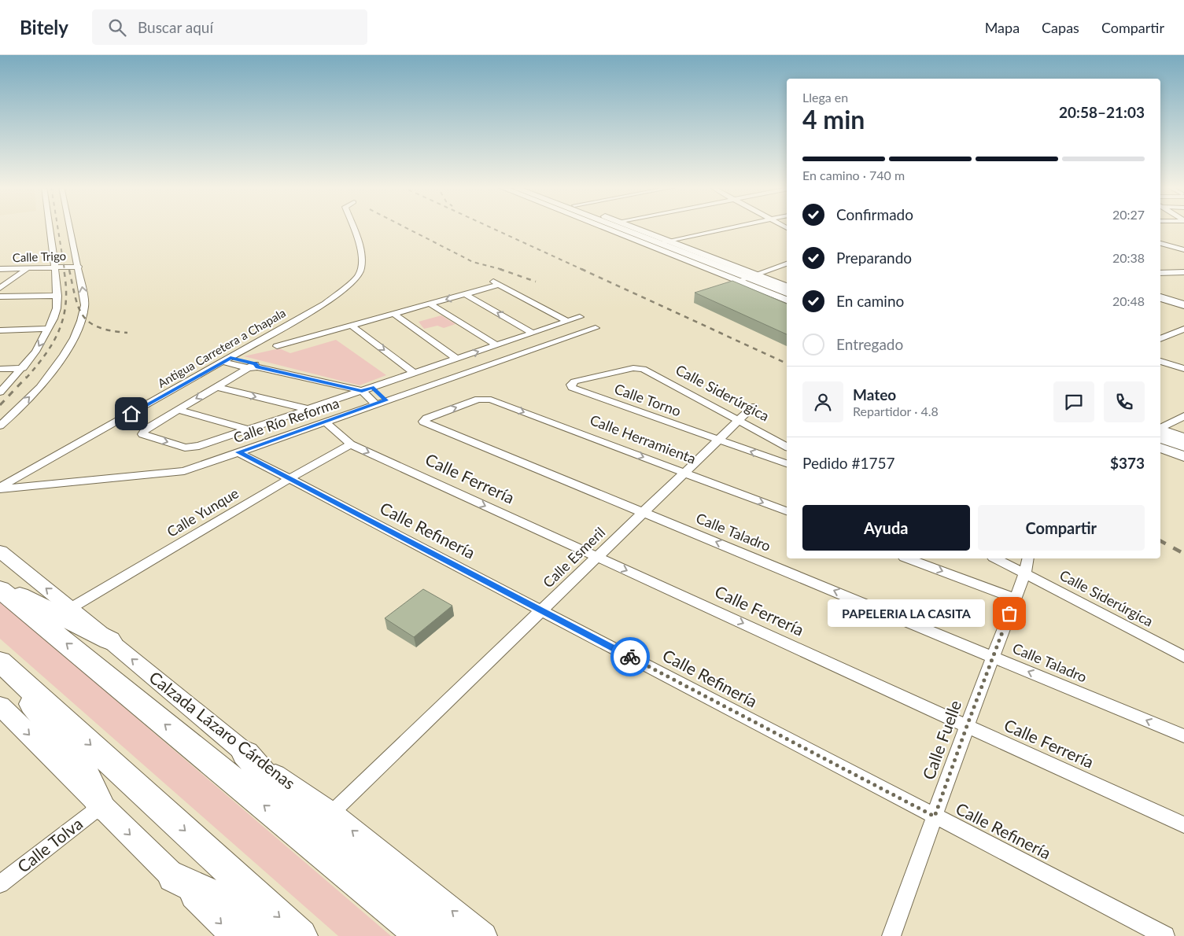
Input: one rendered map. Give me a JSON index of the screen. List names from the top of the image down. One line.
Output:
{"streets":{"highway":["Calzada Lázaro Cárdenas"],"street":["Calle Trigo","Antigua Carretera a Chapala","Calle Siderúrgica","Calle Torno","Calle Río Reforma","Calle Herramienta","Calle Ferrería","Calle Yunque","Calle Refinería","Calle Taladro","Calle Esmeril","Calle Fuelle","Calle Tolva"]},"crossings":[["Antigua Carretera a Chapala","Calle Río Reforma"],["Calle Siderúrgica","Calle Torno"],["Calle Siderúrgica","Calle Esmeril"],["Calle Siderúrgica","Calle Fuelle"],["Calle Torno","Calle Esmeril"],["Calle Río Reforma","Calle Ferrería"],["Calle Río Reforma","Calle Refinería"],["Calle Herramienta","Calle Taladro"],["Calle Herramienta","Calle Esmeril"],["Calle Ferrería","Calle Yunque"],["Calle Ferrería","Calle Esmeril"],["Calle Ferrería","Calle Fuelle"],["Calle Yunque","Calle Refinería"],["Calle Yunque","Calzada Lázaro Cárdenas"],["Calle Refinería","Calle Esmeril"],["Calle Refinería","Calle Fuelle"],["Calle Taladro","Calle Esmeril"],["Calle Taladro","Calle Fuelle"],["Calle Esmeril","Calzada Lázaro Cárdenas"]],"one_way":["Calle Herramienta","Calle Ferrería"],"places":["PAPELERIA LA CASITA"],"page":{"header":"Bitely","search":"Buscar aquí","nav":["Mapa","Capas","Compartir"],"heading":["4 min","Llega en","20:58–21:03"],"panel":["Mateo","Repartidor · 4.8","Pedido #1757","$373"],"bar":"En camino · 740 m","list":[["Confirmado","20:27"],["Preparando","20:38"],["En camino","20:48"],"Entregado"],"buttons":["Ayuda","Compartir"],"bubble":"PAPELERIA LA CASITA"}}
